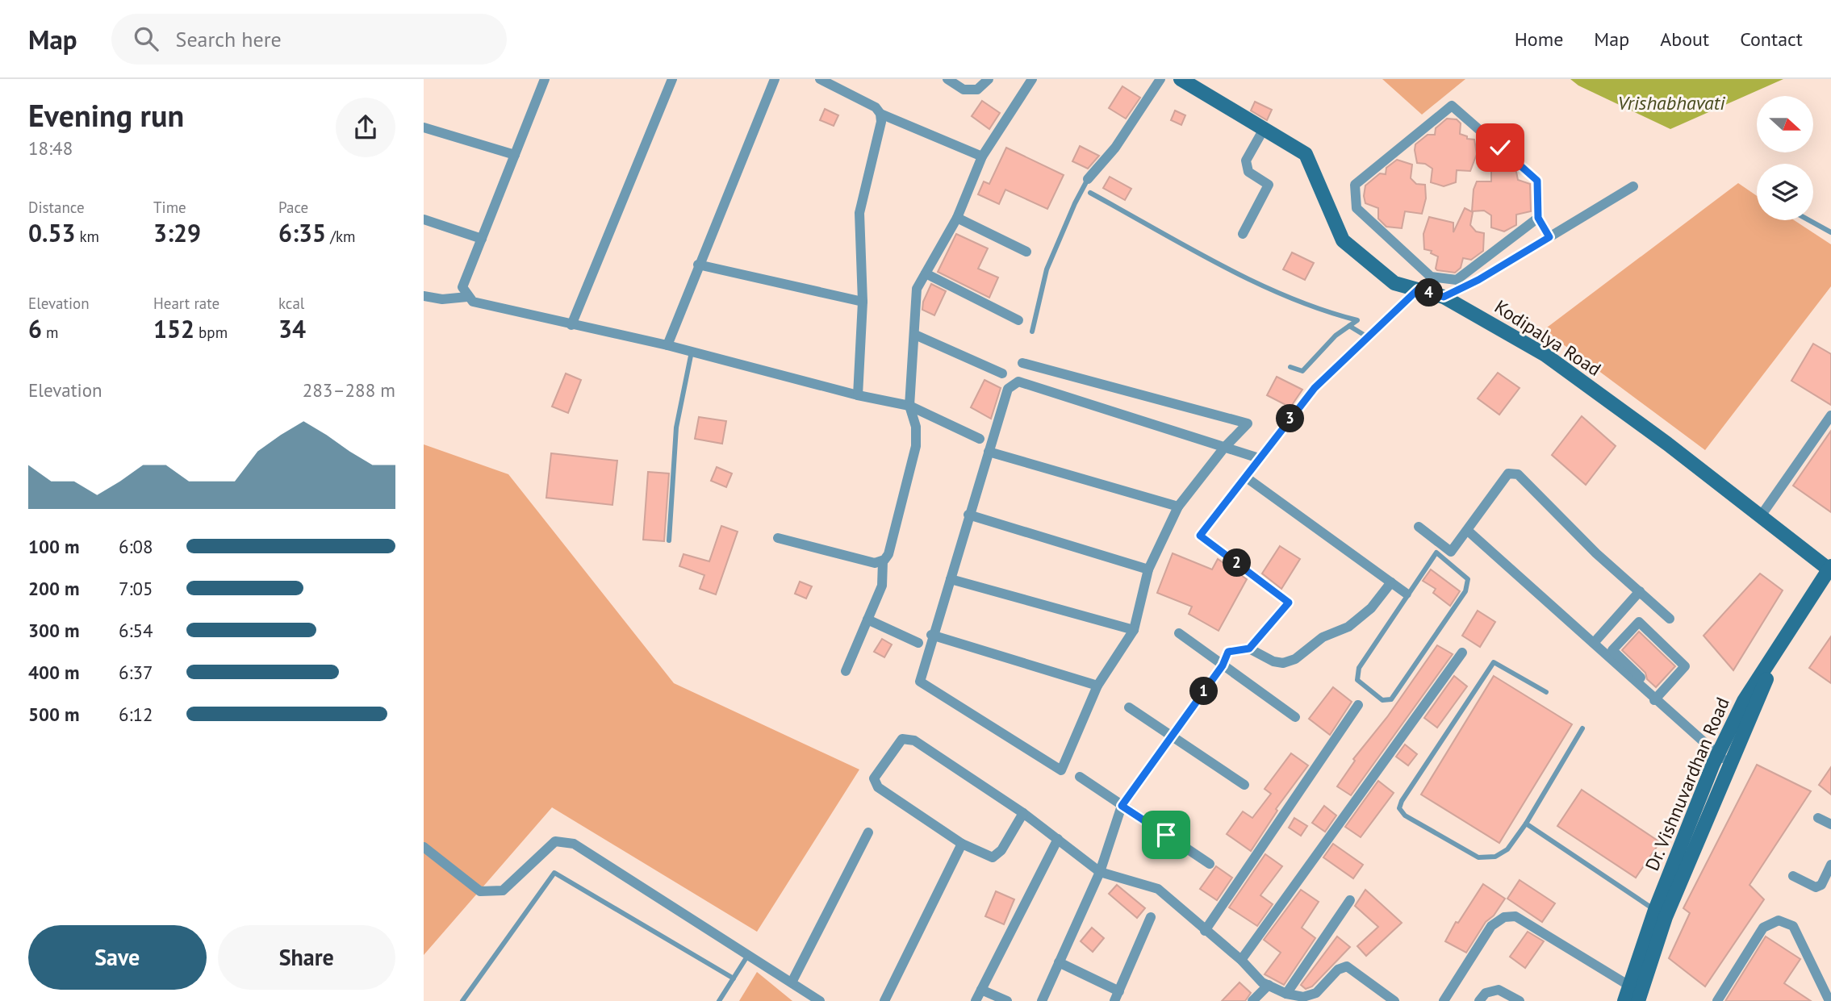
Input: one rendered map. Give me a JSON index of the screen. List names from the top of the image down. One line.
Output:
{"streets":{"main road":["Kodipalya Road","Dr. Vishnuvardhan Road"]},"crossings":[["Kodipalya Road","Dr. Vishnuvardhan Road"]],"water":["Vrishabhavati"],"north":"right","page":{"header":"Map","search":"Search here","nav":["Home","Map","About","Contact"],"heading":["Evening run","18:48"],"stats":[["Distance","0.53 km"],["Time","3:29"],["Pace","6:35 /km"],["Elevation","6 m"],["Heart rate","152 bpm"],["kcal","34"]],"pins":["4","3","2","1"],"chart":["Elevation","283–288 m"],"list":[{"name":"100 m","note":"6:08"},{"name":"200 m","note":"7:05"},{"name":"300 m","note":"6:54"},{"name":"400 m","note":"6:37"},{"name":"500 m","note":"6:12"}],"buttons":["Save","Share"]}}
